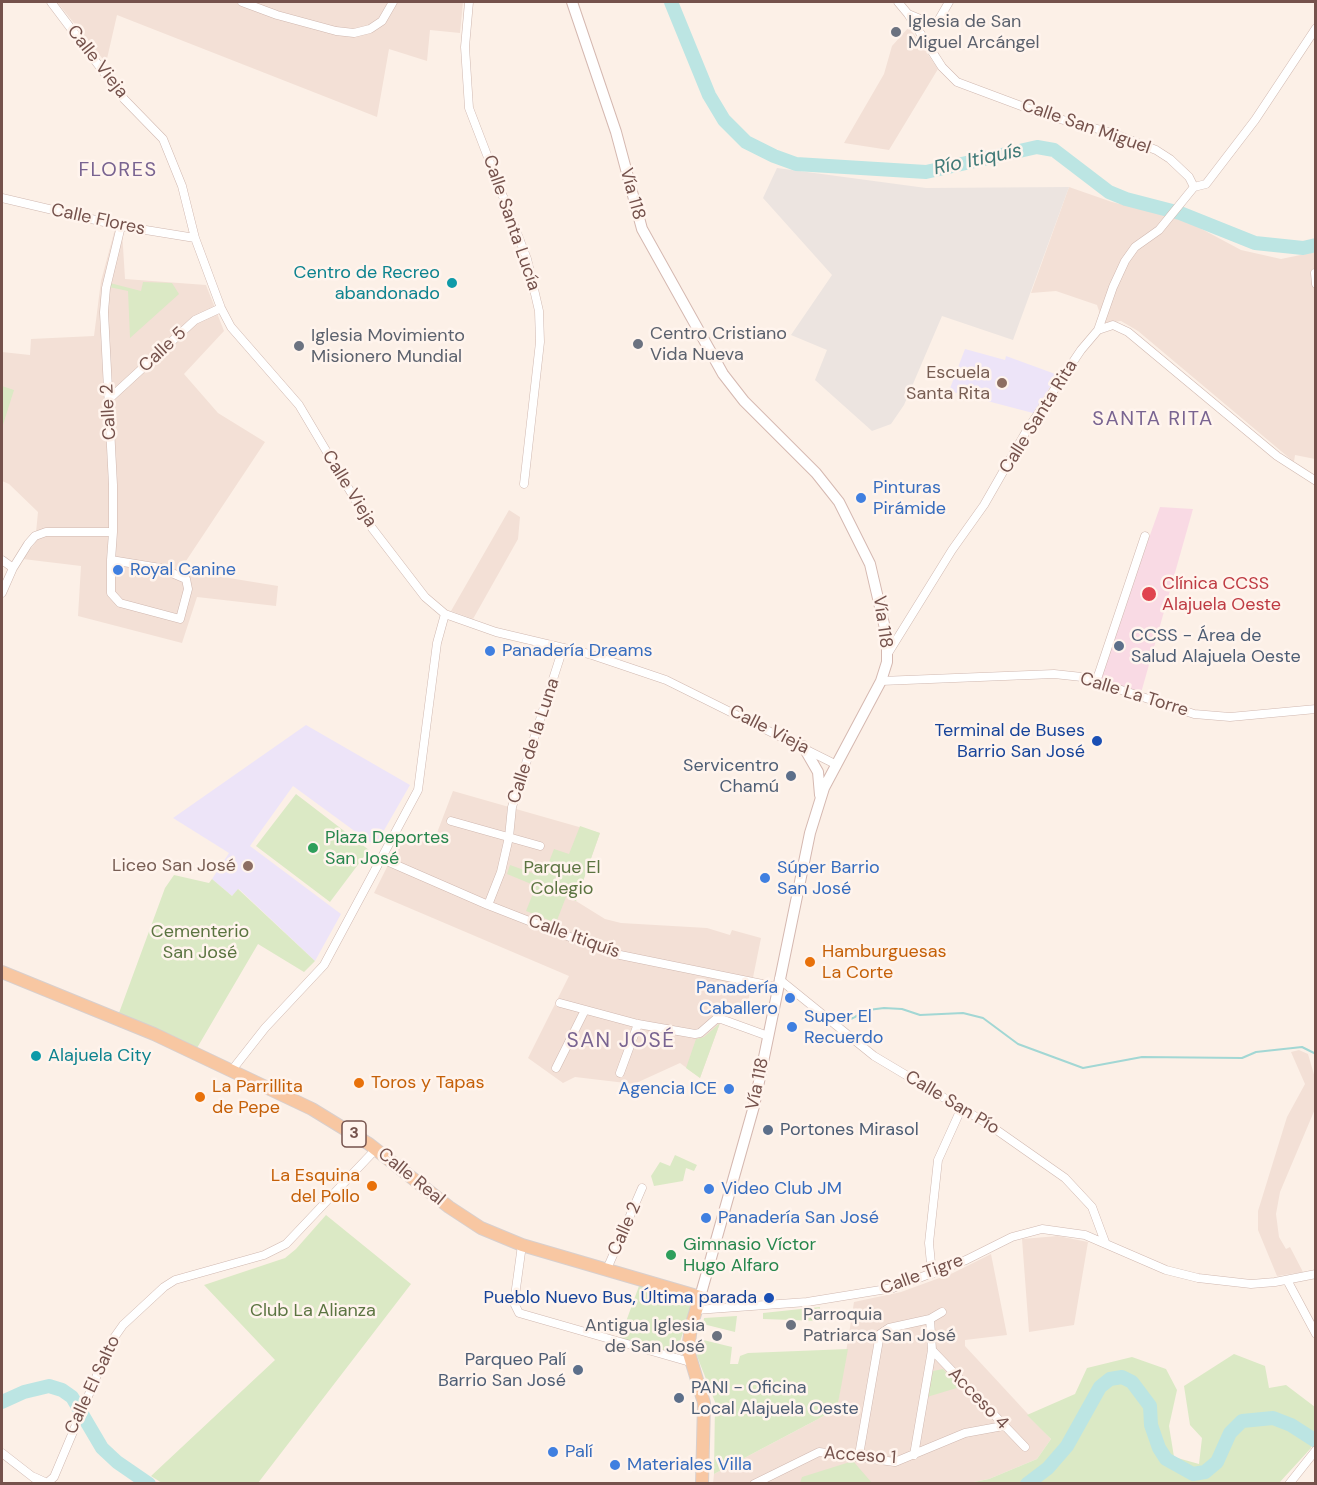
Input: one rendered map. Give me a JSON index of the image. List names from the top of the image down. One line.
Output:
{"streets":{"main road":["Vía 118","3","Calle Real"],"street":["Calle Vieja","Calle San Miguel","Calle Flores","Calle Santa Lucía","Calle 5","Calle 2","Calle Santa Rita","Calle La Torre","Calle de la Luna","Calle Itiquís","Calle San Pío","Calle Tigre","Calle El Salto","Acceso 4","Acceso 1"]},"crossings":[["Calle Vieja","Vía 118"],["Calle Vieja","Calle Flores"],["Calle Vieja","Calle 5"],["Calle Vieja","Calle de la Luna"],["Calle San Miguel","Calle Santa Rita"],["Vía 118","Calle Santa Rita"],["Vía 118","Calle La Torre"],["Vía 118","Calle Itiquís"],["Vía 118","Calle San Pío"],["Vía 118","Calle Real"],["Calle Flores","Calle 2"],["Calle 5","Calle 2"],["Calle 2","Calle Real"],["Calle de la Luna","Calle Itiquís"],["Calle Itiquís","Calle San Pío"],["Calle San Pío","Calle Tigre"],["Calle Real","Calle El Salto"],["Acceso 4","Acceso 1"]],"districts":["FLORES","SANTA RITA","SAN JOSÉ"],"water":["Río Itiquís"],"parks":["Parque El Colegio","Cementerio San José","Club La Alianza"],"places":["Iglesia de San Miguel Arcángel","Centro de Recreo abandonado","Centro Cristiano Vida Nueva","Iglesia Movimiento Misionero Mundial","Escuela Santa Rita","Pinturas Pirámide","Royal Canine","Clínica CCSS Alajuela Oeste","CCSS - Área de Salud Alajuela Oeste","Panadería Dreams","Terminal de Buses Barrio San José","Servicentro Chamú","Plaza Deportes San José","Liceo San José","Súper Barrio San José","Hamburguesas La Corte","Panadería Caballero","Super El Recuerdo","Alajuela City","Toros y Tapas","Agencia ICE","La Parrillita de Pepe","Portones Mirasol","La Esquina del Pollo","Video Club JM","Panadería San José","Gimnasio Víctor Hugo Alfaro","Pueblo Nuevo Bus, Última parada","Parroquia Patriarca San José","Antigua Iglesia de San José","Parqueo Palí Barrio San José","PANI - Oficina Local Alajuela Oeste","Palí","Materiales Villa"]}
